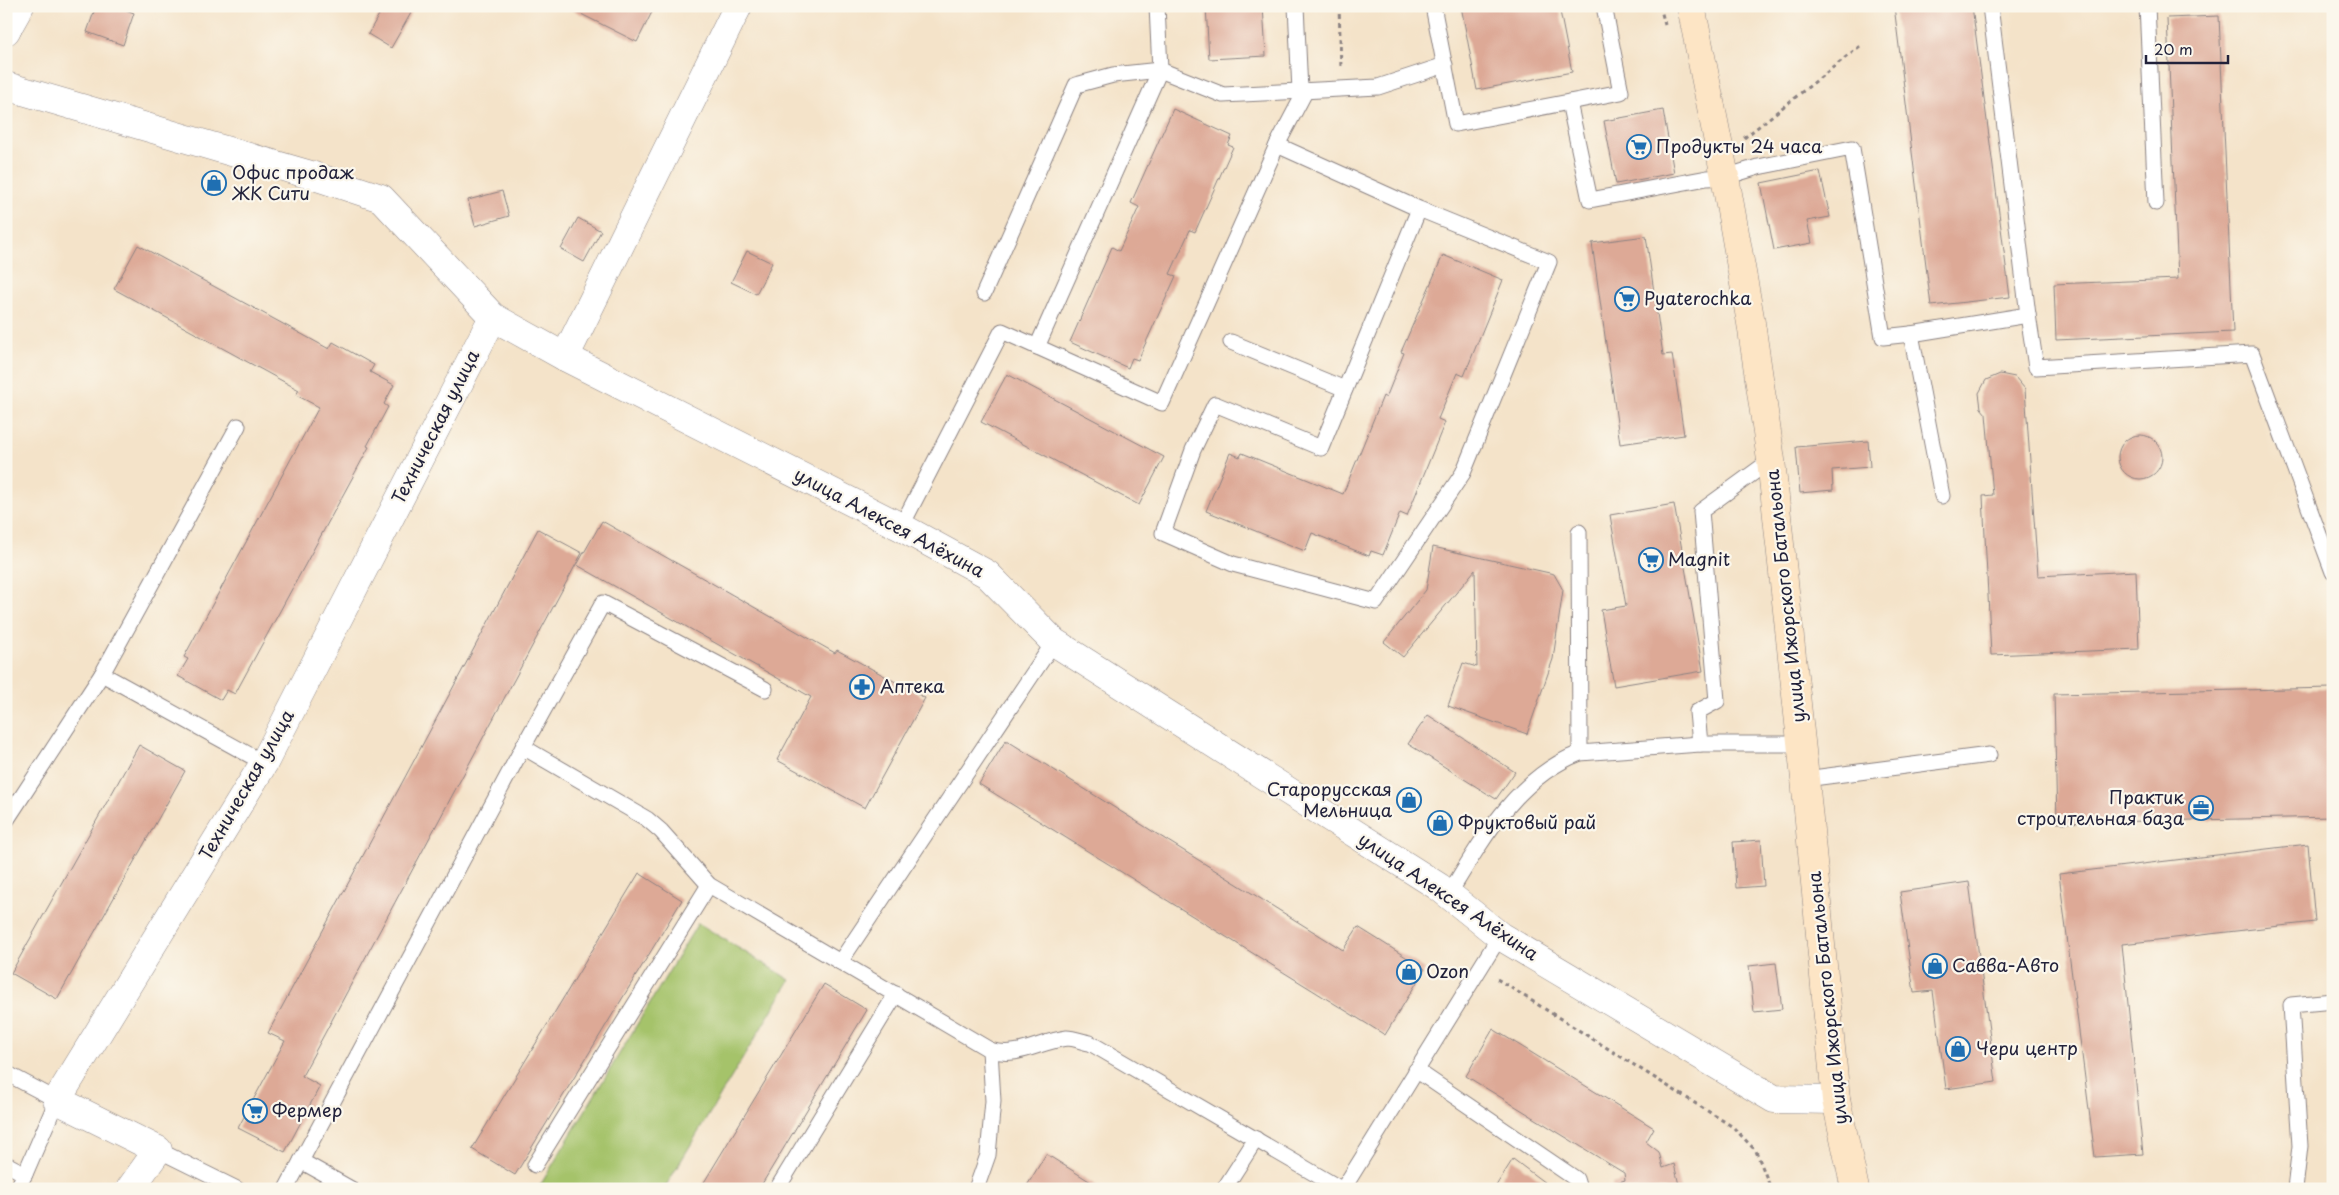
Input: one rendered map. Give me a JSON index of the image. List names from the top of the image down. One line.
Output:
{"streets":{"street":["Техническая улица","улица Алексея Алёхина","улица Ижорского Батальона"]},"crossings":[["Техническая улица","улица Алексея Алёхина"],["улица Алексея Алёхина","улица Ижорского Батальона"]],"places":{"supermarket":["Продукты 24 часа","Pyaterochka","Magnit","Фермер"],"shop":["Офис продаж ЖК Сити","Старорусская Мельница","Фруктовый рай","Савва-Авто","Ozon","Чери центр"],"pharmacy":["Аптека"],"office":["Практик строительная база"]},"scale_bar":"20 m"}
